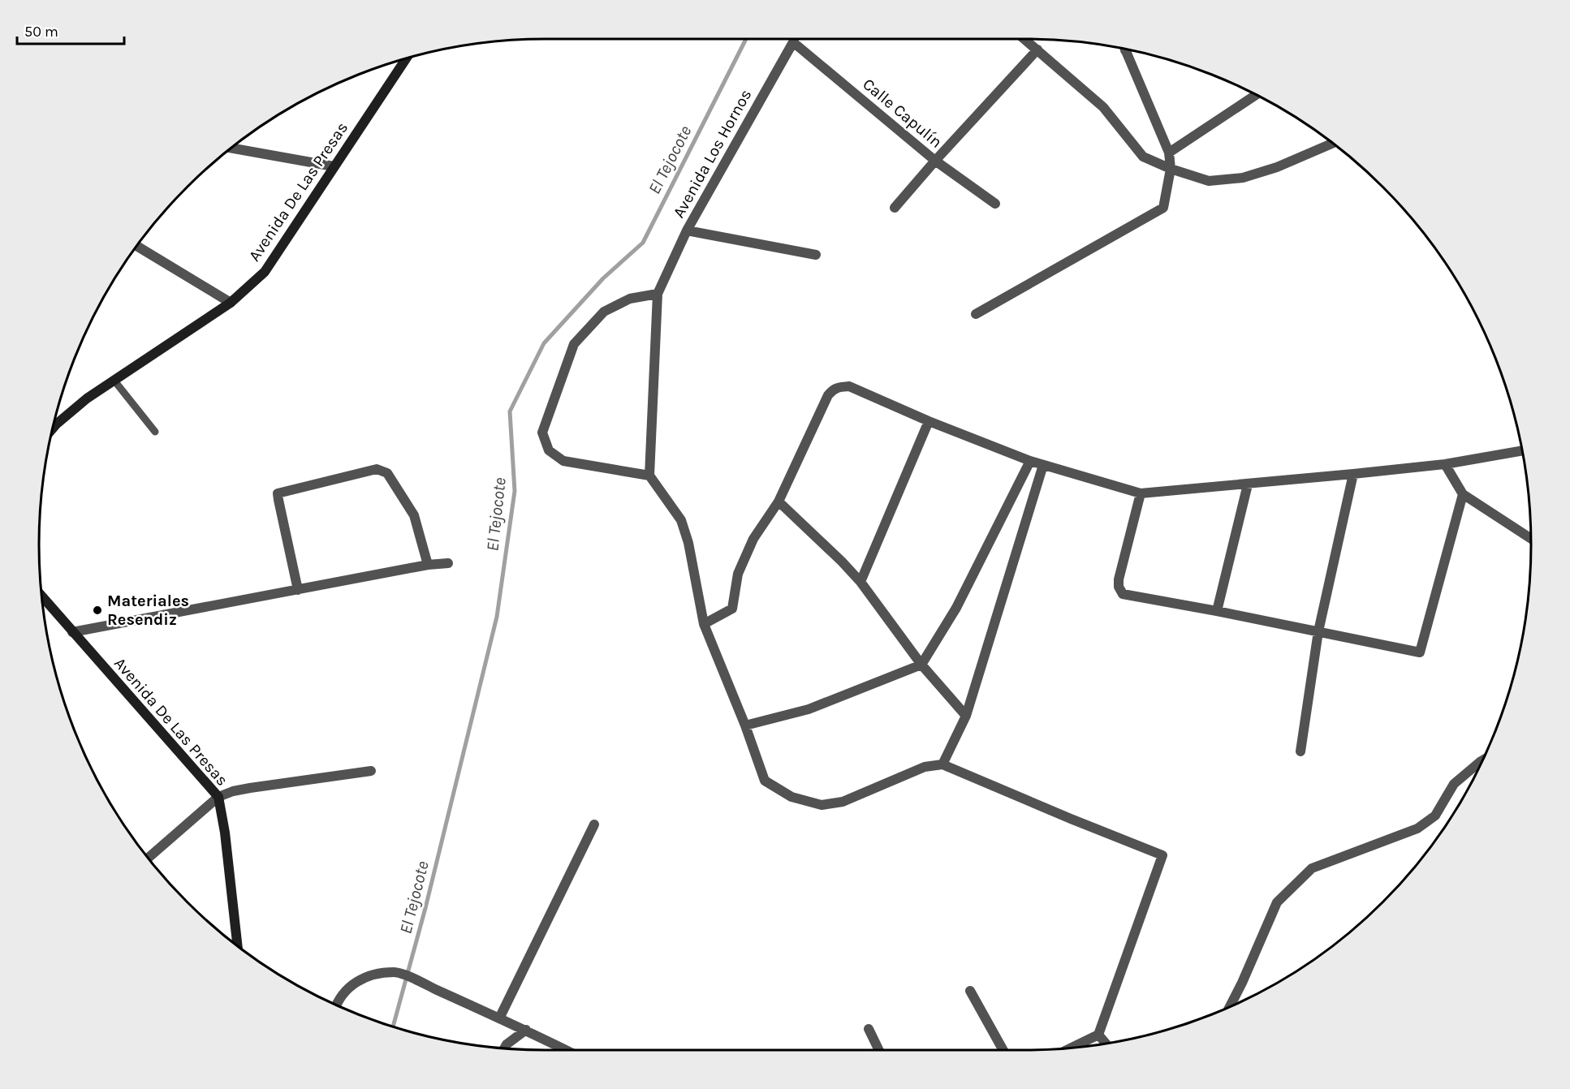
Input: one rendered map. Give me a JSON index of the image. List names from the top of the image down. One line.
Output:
{"streets":{"main road":["Avenida De Las Presas"],"street":["Calle Capulín","Avenida Los Hornos"]},"crossings":[["Calle Capulín","Avenida Los Hornos"]],"water":["El Tejocote"],"places":["Materiales Resendiz"],"scale_bar":"50 m"}
